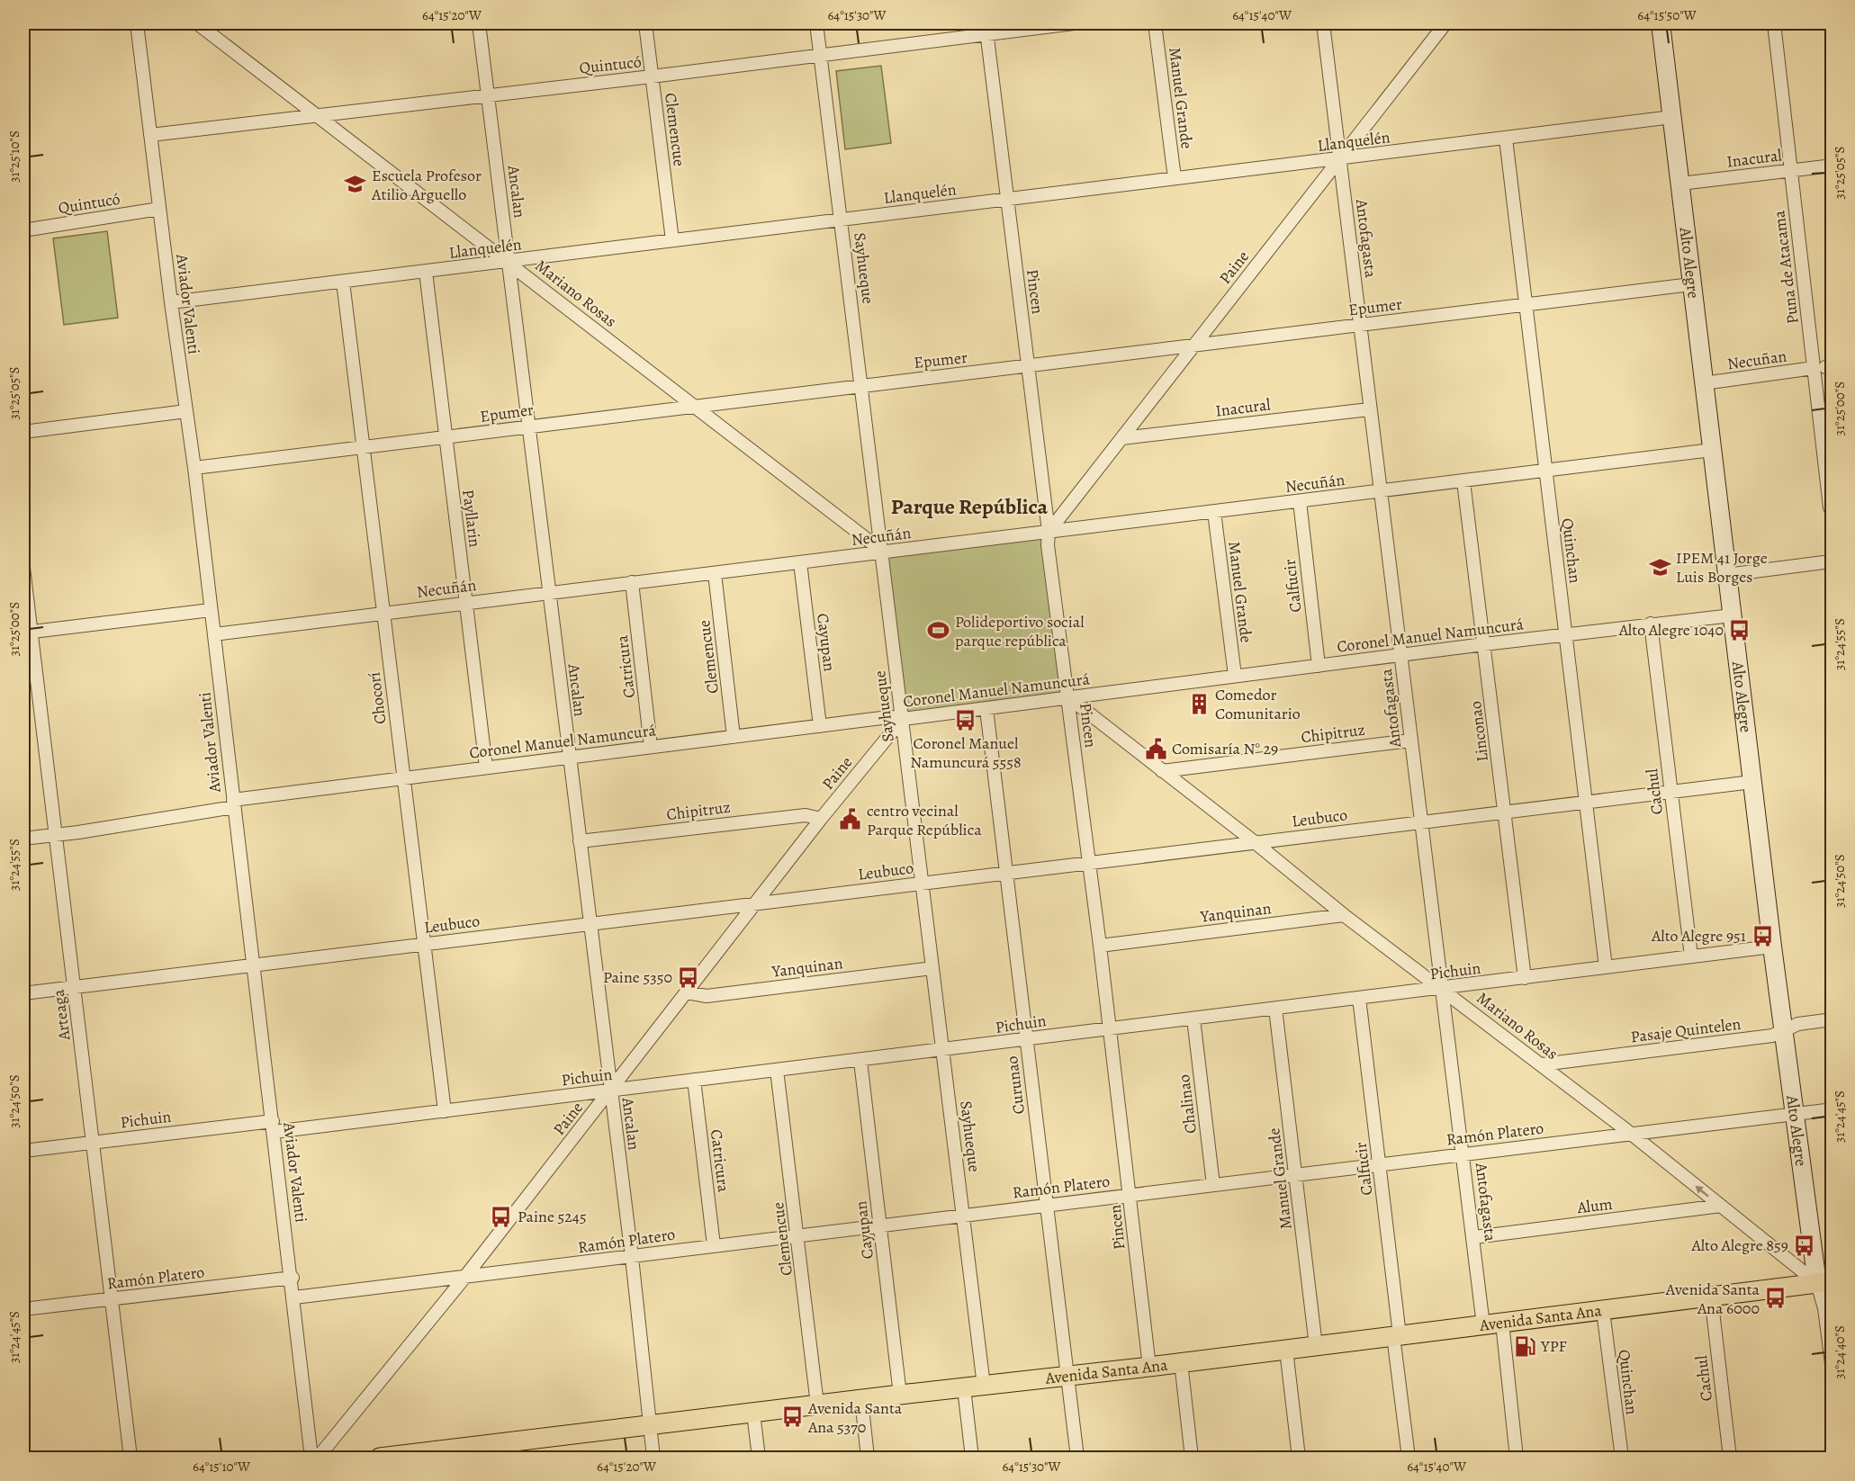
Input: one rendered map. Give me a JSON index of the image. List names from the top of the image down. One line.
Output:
{"streets":{"main road":["Alto Alegre","Avenida Santa Ana"],"street":["Quintucó","Manuel Grande","Clemencue","Llanquelén","Inacural","Ancalan","Antofagasta","Paine","Puna de Atacama","Sayhueque","Pincen","Mariano Rosas","Aviador Valenti","Epumer","Necuñan","Necuñán","Payllarin","Quinchan","Calfucir","Coronel Manuel Namuncurá","Cayupan","Catricura","Chocorí","Linconao","Chipitruz","Cachul","Leubuco","Yanquinan","Pichuin","Arteaga","Pasaje Quintelen","Curunao","Chalinao","Ramón Platero","Alum"]},"crossings":[["Quintucó","Clemencue"],["Quintucó","Ancalan"],["Quintucó","Sayhueque"],["Quintucó","Pincen"],["Quintucó","Mariano Rosas"],["Quintucó","Aviador Valenti"],["Manuel Grande","Llanquelén"],["Manuel Grande","Necuñán"],["Manuel Grande","Coronel Manuel Namuncurá"],["Manuel Grande","Pichuin"],["Manuel Grande","Ramón Platero"],["Manuel Grande","Avenida Santa Ana"],["Clemencue","Llanquelén"],["Clemencue","Necuñán"],["Clemencue","Coronel Manuel Namuncurá"],["Clemencue","Pichuin"],["Clemencue","Ramón Platero"],["Clemencue","Avenida Santa Ana"],["Llanquelén","Ancalan"],["Llanquelén","Antofagasta"],["Llanquelén","Alto Alegre"],["Llanquelén","Paine"],["Llanquelén","Sayhueque"],["Llanquelén","Pincen"],["Llanquelén","Mariano Rosas"],["Llanquelén","Aviador Valenti"],["Llanquelén","Payllarin"],["Llanquelén","Quinchan"],["Llanquelén","Chocorí"],["Inacural","Antofagasta"],["Inacural","Alto Alegre"],["Inacural","Paine"],["Inacural","Puna de Atacama"],["Ancalan","Paine"],["Ancalan","Mariano Rosas"],["Ancalan","Epumer"],["Ancalan","Necuñán"],["Ancalan","Coronel Manuel Namuncurá"],["Ancalan","Chipitruz"],["Ancalan","Leubuco"],["Ancalan","Pichuin"],["Ancalan","Ramón Platero"],["Ancalan","Avenida Santa Ana"],["Antofagasta","Paine"],["Antofagasta","Mariano Rosas"],["Antofagasta","Epumer"],["Antofagasta","Necuñán"],["Antofagasta","Coronel Manuel Namuncurá"],["Antofagasta","Chipitruz"],["Antofagasta","Leubuco"],["Antofagasta","Pichuin"],["Antofagasta","Ramón Platero"],["Antofagasta","Alum"],["Antofagasta","Avenida Santa Ana"],["Alto Alegre","Mariano Rosas"],["Alto Alegre","Epumer"],["Alto Alegre","Necuñan"],["Alto Alegre","Necuñán"],["Alto Alegre","Coronel Manuel Namuncurá"],["Alto Alegre","Leubuco"],["Alto Alegre","Pichuin"],["Alto Alegre","Pasaje Quintelen"],["Alto Alegre","Ramón Platero"],["Alto Alegre","Avenida Santa Ana"],["Paine","Sayhueque"],["Paine","Pincen"],["Paine","Epumer"],["Paine","Necuñán"],["Paine","Coronel Manuel Namuncurá"],["Paine","Chipitruz"],["Paine","Leubuco"],["Paine","Yanquinan"],["Paine","Pichuin"],["Paine","Ramón Platero"],["Puna de Atacama","Necuñan"],["Sayhueque","Mariano Rosas"],["Sayhueque","Epumer"],["Sayhueque","Necuñán"],["Sayhueque","Coronel Manuel Namuncurá"],["Sayhueque","Leubuco"],["Sayhueque","Yanquinan"],["Sayhueque","Pichuin"],["Sayhueque","Ramón Platero"],["Sayhueque","Avenida Santa Ana"],["Pincen","Mariano Rosas"],["Pincen","Epumer"],["Pincen","Necuñán"],["Pincen","Coronel Manuel Namuncurá"],["Pincen","Leubuco"],["Pincen","Yanquinan"],["Pincen","Pichuin"],["Pincen","Ramón Platero"],["Pincen","Avenida Santa Ana"],["Mariano Rosas","Epumer"],["Mariano Rosas","Necuñán"],["Mariano Rosas","Coronel Manuel Namuncurá"],["Mariano Rosas","Chipitruz"],["Mariano Rosas","Leubuco"],["Mariano Rosas","Yanquinan"],["Mariano Rosas","Pichuin"],["Mariano Rosas","Pasaje Quintelen"],["Mariano Rosas","Ramón Platero"],["Mariano Rosas","Alum"],["Mariano Rosas","Avenida Santa Ana"],["Aviador Valenti","Epumer"],["Aviador Valenti","Necuñán"],["Aviador Valenti","Coronel Manuel Namuncurá"],["Aviador Valenti","Leubuco"],["Aviador Valenti","Pichuin"],["Aviador Valenti","Ramón Platero"],["Epumer","Payllarin"],["Epumer","Quinchan"],["Epumer","Chocorí"],["Necuñán","Payllarin"],["Necuñán","Quinchan"],["Necuñán","Calfucir"],["Necuñán","Cayupan"],["Necuñán","Catricura"],["Necuñán","Chocorí"],["Necuñán","Linconao"],["Payllarin","Coronel Manuel Namuncurá"],["Quinchan","Coronel Manuel Namuncurá"],["Quinchan","Leubuco"],["Quinchan","Pichuin"],["Quinchan","Avenida Santa Ana"],["Calfucir","Coronel Manuel Namuncurá"],["Calfucir","Pichuin"],["Calfucir","Ramón Platero"],["Calfucir","Avenida Santa Ana"],["Coronel Manuel Namuncurá","Cayupan"],["Coronel Manuel Namuncurá","Catricura"],["Coronel Manuel Namuncurá","Chocorí"],["Coronel Manuel Namuncurá","Linconao"],["Coronel Manuel Namuncurá","Cachul"],["Coronel Manuel Namuncurá","Arteaga"],["Coronel Manuel Namuncurá","Curunao"],["Cayupan","Pichuin"],["Cayupan","Ramón Platero"],["Cayupan","Avenida Santa Ana"],["Catricura","Pichuin"],["Catricura","Ramón Platero"],["Chocorí","Leubuco"],["Chocorí","Pichuin"],["Linconao","Leubuco"],["Linconao","Pichuin"],["Cachul","Leubuco"],["Cachul","Pichuin"],["Cachul","Avenida Santa Ana"],["Leubuco","Arteaga"],["Leubuco","Curunao"],["Pichuin","Arteaga"],["Pichuin","Curunao"],["Pichuin","Chalinao"],["Arteaga","Ramón Platero"],["Curunao","Ramón Platero"],["Curunao","Avenida Santa Ana"],["Chalinao","Ramón Platero"]],"districts":["Parque República"],"places":{"school or university":["Escuela Profesor Atilio Arguello","IPEM 41 Jorge Luis Borges"],"bus stop":["Alto Alegre 1040","Coronel Manuel Namuncurá 5558","Alto Alegre 951","Paine 5350","Paine 5245","Alto Alegre 859","Avenida Santa Ana 6000","Avenida Santa Ana 5370"],"sports":["Polideportivo social parque república"],"building":["Comedor Comunitario"],"public building":["Comisaría N° 29","centro vecinal Parque República"],"fuel station":["YPF"]},"coordinates":["64°15'20\"W","64°15'30\"W","64°15'40\"W","64°15'50\"W","31°25'10\"S","31°25'05\"S","31°25'00\"S","31°24'55\"S","31°24'50\"S","31°24'45\"S","31°24'40\"S","64°15'10\"W"]}
